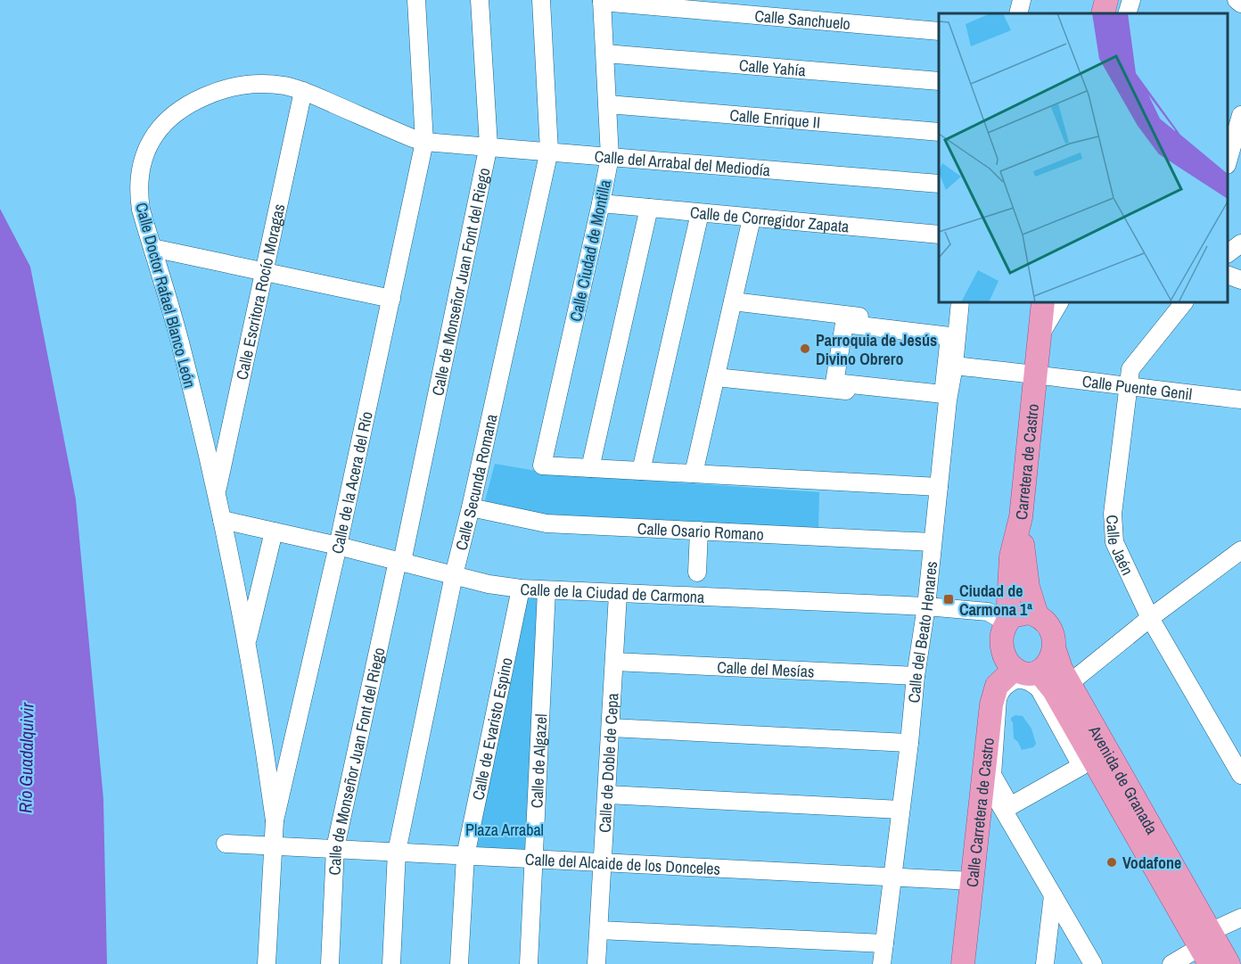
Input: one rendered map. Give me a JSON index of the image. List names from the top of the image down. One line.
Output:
{"streets":{"main road":["Carretera de Castro","Avenida de Granada","Calle Carretera de Castro"],"street":["Calle Sanchuelo","Calle Yahía","Calle Enrique II","Calle del Arrabal del Mediodía","Calle de Corregidor Zapata","Calle Ciudad de Montilla","Calle de Monseñor Juan Font del Riego","Calle Escritora Rocío Moragas","Calle Doctor Rafael Blanco León","Calle Puente Genil","Calle de la Acera del Río","Calle Secunda Romana","Calle Osario Romano","Calle Jaén","Calle de la Ciudad de Carmona","Calle del Beato Henares","Calle del Mesías","Calle de Evaristo Espino","Calle de Algazel","Calle de Doble de Cepa","Calle del Alcaide de los Donceles"]},"crossings":[["Calle Sanchuelo","Calle Ciudad de Montilla"],["Calle Yahía","Calle Ciudad de Montilla"],["Calle Enrique II","Calle Ciudad de Montilla"],["Calle del Arrabal del Mediodía","Calle Ciudad de Montilla"],["Calle del Arrabal del Mediodía","Calle de Monseñor Juan Font del Riego"],["Calle del Arrabal del Mediodía","Calle Doctor Rafael Blanco León"],["Calle del Arrabal del Mediodía","Calle de la Acera del Río"],["Calle del Arrabal del Mediodía","Calle Secunda Romana"],["Calle de Corregidor Zapata","Calle Ciudad de Montilla"],["Calle de Monseñor Juan Font del Riego","Calle de la Ciudad de Carmona"],["Calle de Monseñor Juan Font del Riego","Calle del Alcaide de los Donceles"],["Calle Escritora Rocío Moragas","Calle Doctor Rafael Blanco León"],["Calle Doctor Rafael Blanco León","Calle de la Acera del Río"],["Calle Doctor Rafael Blanco León","Calle de la Ciudad de Carmona"],["Calle Puente Genil","Carretera de Castro"],["Calle Puente Genil","Calle Jaén"],["Calle Puente Genil","Calle del Beato Henares"],["Carretera de Castro","Calle de la Ciudad de Carmona"],["Carretera de Castro","Avenida de Granada"],["Carretera de Castro","Calle Carretera de Castro"],["Calle de la Acera del Río","Calle de la Ciudad de Carmona"],["Calle de la Acera del Río","Calle del Alcaide de los Donceles"],["Calle Secunda Romana","Calle Osario Romano"],["Calle Secunda Romana","Calle de la Ciudad de Carmona"],["Calle Secunda Romana","Calle del Alcaide de los Donceles"],["Calle Osario Romano","Calle del Beato Henares"],["Calle de la Ciudad de Carmona","Calle del Beato Henares"],["Calle de la Ciudad de Carmona","Calle de Evaristo Espino"],["Calle de la Ciudad de Carmona","Calle de Algazel"],["Calle de la Ciudad de Carmona","Calle de Doble de Cepa"],["Calle de la Ciudad de Carmona","Avenida de Granada"],["Calle de la Ciudad de Carmona","Calle Carretera de Castro"],["Calle del Beato Henares","Calle del Mesías"],["Calle del Beato Henares","Calle del Alcaide de los Donceles"],["Calle del Mesías","Calle de Doble de Cepa"],["Calle de Evaristo Espino","Calle del Alcaide de los Donceles"],["Calle de Algazel","Calle del Alcaide de los Donceles"],["Calle de Doble de Cepa","Calle del Alcaide de los Donceles"],["Avenida de Granada","Calle Carretera de Castro"],["Calle Carretera de Castro","Calle del Alcaide de los Donceles"]],"water":["Río Guadalquivir"],"parks":["Plaza Arrabal"],"places":{"other":["Parroquia de Jesús Divino Obrero","Vodafone"],"transit":["Ciudad de Carmona 1ª"]}}
